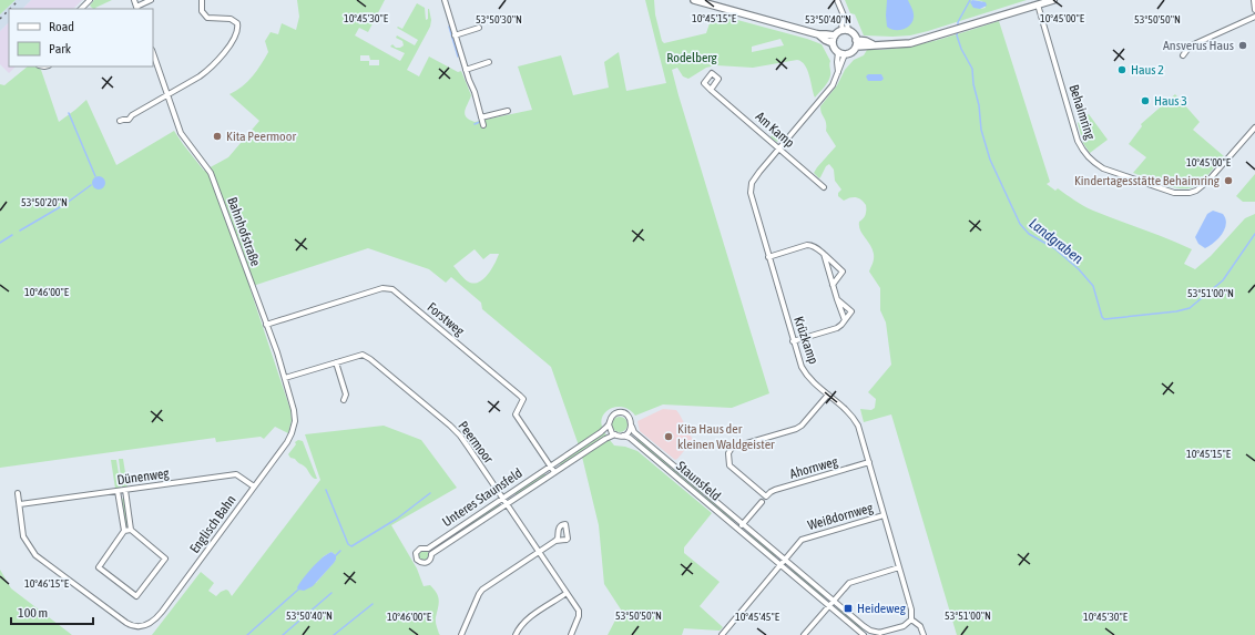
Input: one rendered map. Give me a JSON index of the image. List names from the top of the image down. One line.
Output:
{"streets":{"street":["Behaimring","Am Kamp","Bahnhofstraße","Forstweg","Krüzkamp","Peermoor","Ahornweg","Dünenweg","Staunsfeld","Unteres Staunsfeld","Weißdornweg","Englisch Bahn"]},"crossings":[["Am Kamp","Krüzkamp"],["Bahnhofstraße","Forstweg"],["Bahnhofstraße","Peermoor"],["Bahnhofstraße","Englisch Bahn"],["Forstweg","Unteres Staunsfeld"],["Krüzkamp","Ahornweg"],["Krüzkamp","Staunsfeld"],["Krüzkamp","Weißdornweg"],["Peermoor","Unteres Staunsfeld"],["Ahornweg","Staunsfeld"],["Dünenweg","Englisch Bahn"],["Staunsfeld","Unteres Staunsfeld"],["Staunsfeld","Weißdornweg"]],"water":["Landgraben"],"parks":["Rodelberg"],"places":{"other":["Ansverus Haus","Haus 2","Haus 3","Kita Peermoor","Kindertagesstätte Behaimring","Kita Haus der kleinen Waldgeister"],"transit":["Heideweg"]},"legend":["Road","Park"],"scale_bar":"100 m","coordinates":["10°45'30\"E","10°45'00\"E","10°45'15\"E","53°50'30\"N","53°50'40\"N","53°50'50\"N","53°50'20\"N","10°46'00\"E","53°51'00\"N","10°46'15\"E","10°45'45\"E"]}
